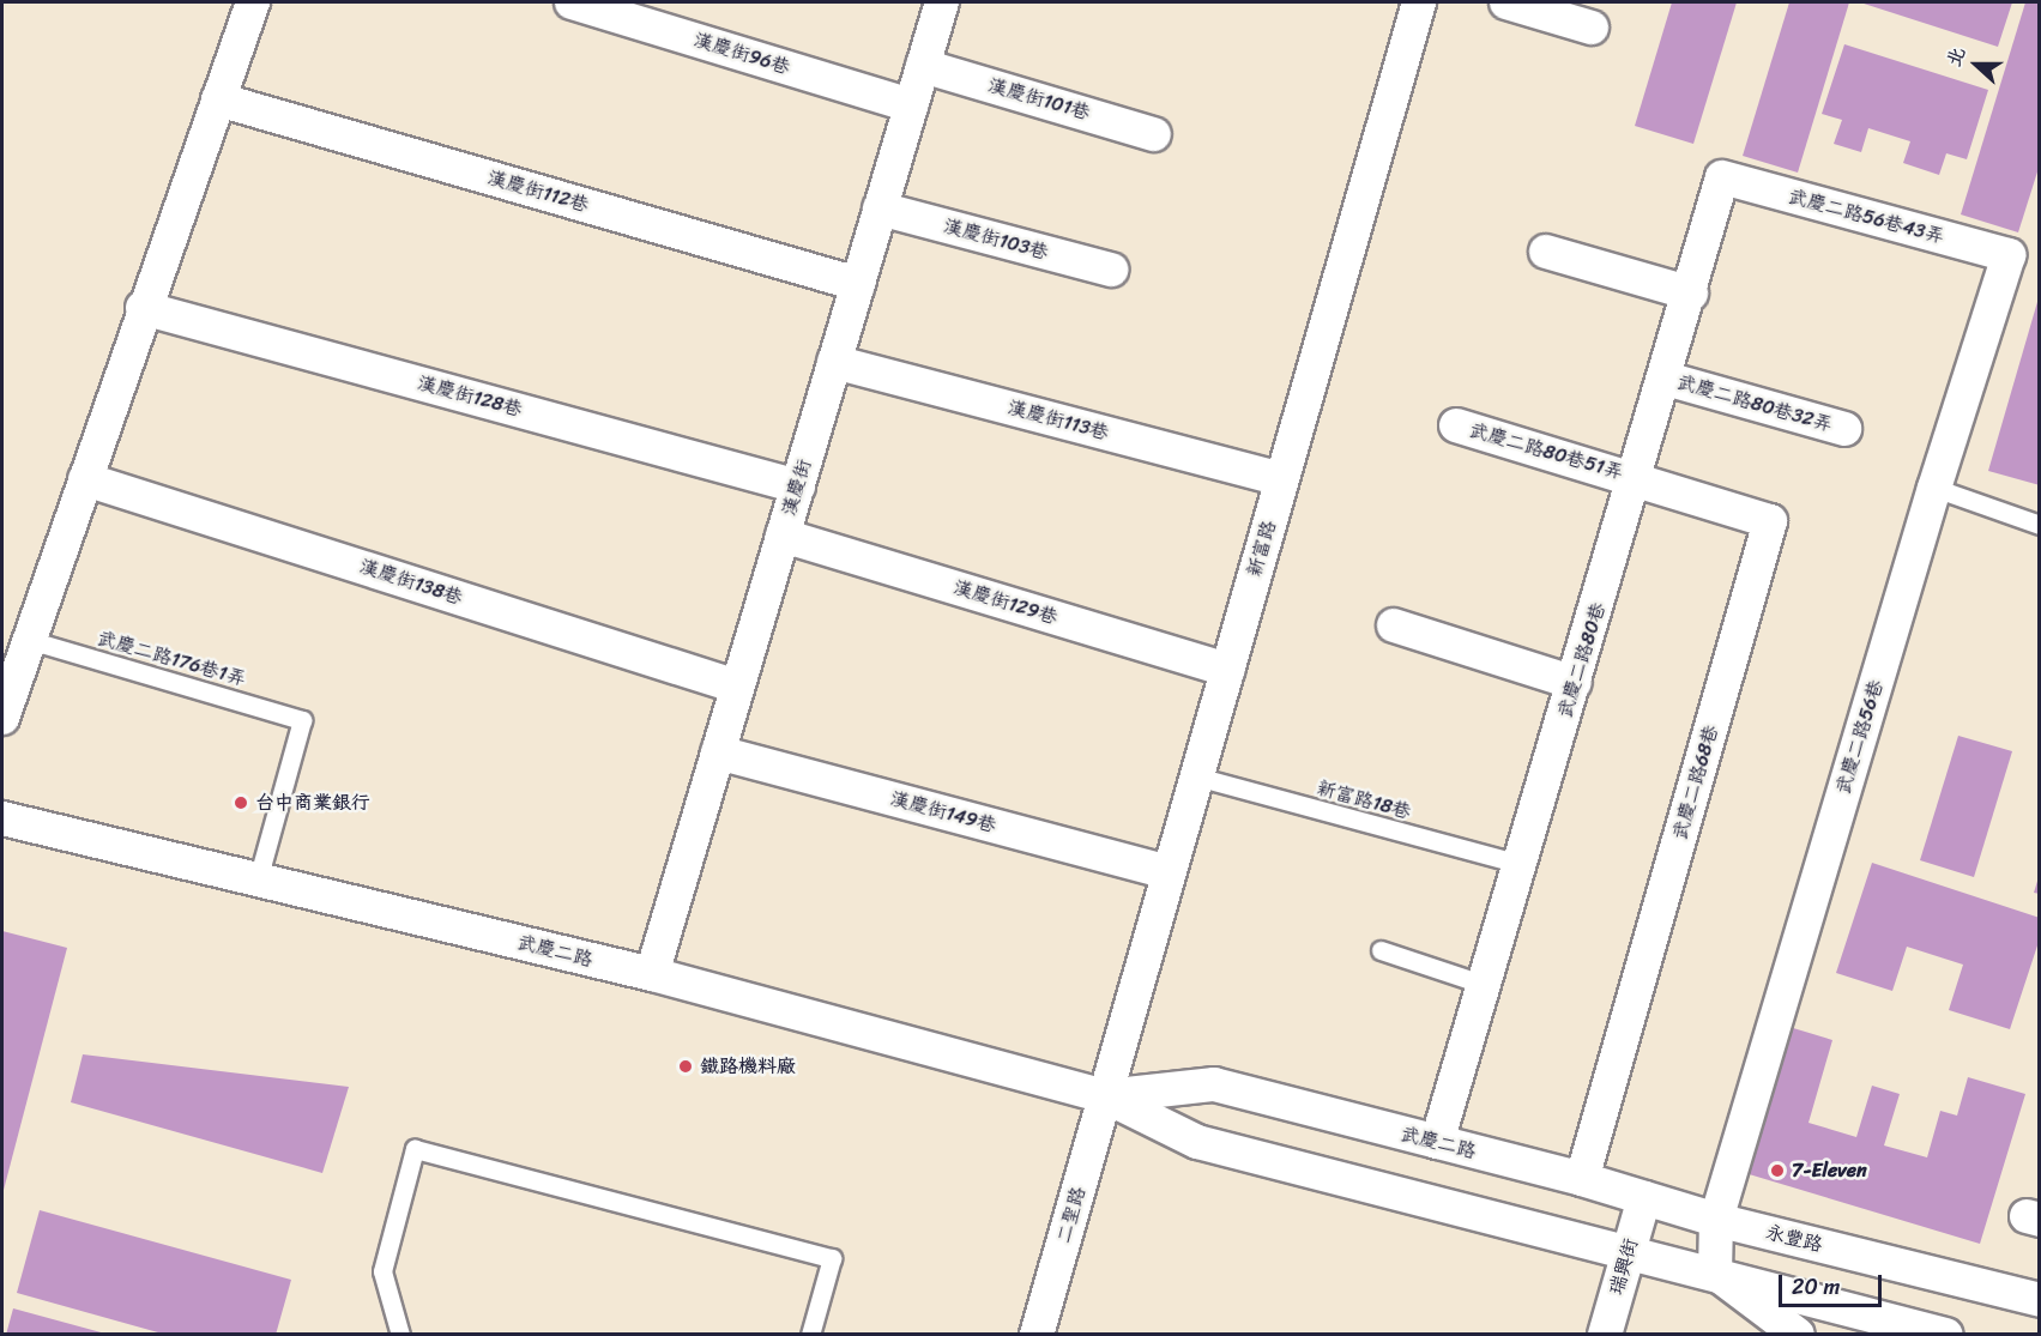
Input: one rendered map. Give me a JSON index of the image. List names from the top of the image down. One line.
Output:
{"streets":{"street":["漢慶街96巷","漢慶街101巷","漢慶街112巷","武慶二路56巷43弄","漢慶街103巷","漢慶街128巷","武慶二路80巷32弄","漢慶街113巷","武慶二路80巷51弄","漢慶街","新富路","漢慶街138巷","漢慶街129巷","武慶二路80巷","武慶二路56巷","武慶二路68巷","漢慶街149巷","武慶二路","二聖路","永豐路","瑞興街"],"lane":["武慶二路176巷1弄","新富路18巷"]},"crossings":[["漢慶街96巷","漢慶街"],["漢慶街101巷","漢慶街"],["漢慶街112巷","漢慶街"],["武慶二路56巷43弄","武慶二路80巷"],["武慶二路56巷43弄","武慶二路56巷"],["漢慶街103巷","漢慶街"],["漢慶街128巷","漢慶街"],["武慶二路80巷32弄","武慶二路80巷"],["漢慶街113巷","漢慶街"],["漢慶街113巷","新富路"],["武慶二路80巷51弄","武慶二路80巷"],["武慶二路80巷51弄","武慶二路68巷"],["漢慶街","漢慶街138巷"],["漢慶街","漢慶街129巷"],["漢慶街","漢慶街149巷"],["漢慶街","武慶二路"],["新富路","漢慶街129巷"],["新富路","新富路18巷"],["新富路","漢慶街149巷"],["新富路","武慶二路"],["新富路","二聖路"],["武慶二路176巷1弄","武慶二路"],["武慶二路80巷","武慶二路68巷"],["武慶二路80巷","新富路18巷"],["武慶二路80巷","武慶二路"],["武慶二路56巷","武慶二路"],["武慶二路56巷","永豐路"],["武慶二路68巷","武慶二路"],["武慶二路","二聖路"],["武慶二路","永豐路"],["武慶二路","瑞興街"]],"places":["台中商業銀行","鐵路機料廠","7-Eleven"],"scale_bar":"20 m","north":"left"}
